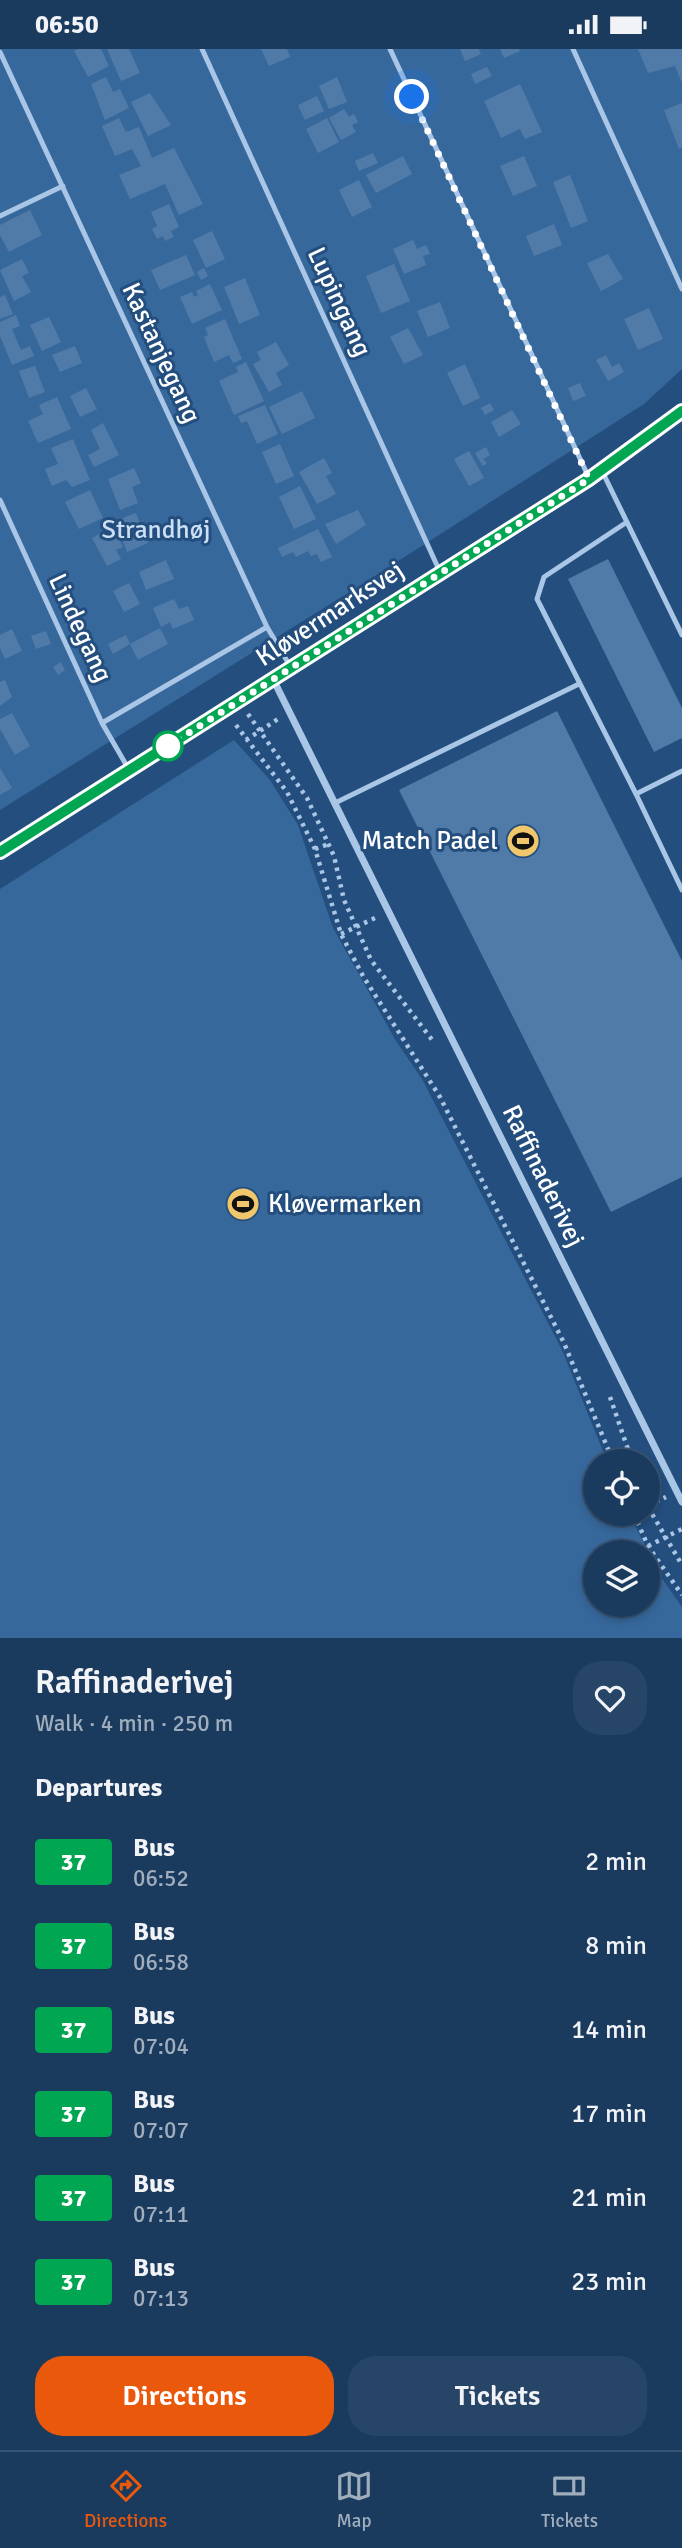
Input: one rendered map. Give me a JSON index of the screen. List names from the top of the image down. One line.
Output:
{"streets":{"street":["Kløvermarksvej","Raffinaderivej"],"lane":["Lupingang","Kastanjegang","Lindegang"]},"crossings":[["Lupingang","Kløvermarksvej"],["Kastanjegang","Kløvermarksvej"],["Kløvermarksvej","Lindegang"],["Kløvermarksvej","Raffinaderivej"]],"parks":["Strandhøj"],"places":{"sports":["Match Padel","Kløvermarken"]},"lines":["bus line 37"],"page":{"status":"06:50","heading":[["Raffinaderivej","Walk · 4 min · 250 m"],"Departures"],"list":[{"mark":"37","name":"Bus","note":"06:52","value":"2 min"},{"mark":"37","name":"Bus","note":"06:58","value":"8 min"},{"mark":"37","name":"Bus","note":"07:04","value":"14 min"},{"mark":"37","name":"Bus","note":"07:07","value":"17 min"},{"mark":"37","name":"Bus","note":"07:11","value":"21 min"},{"mark":"37","name":"Bus","note":"07:13","value":"23 min"}],"buttons":["Directions","Tickets"],"tabs":["Directions","Map","Tickets"]}}
